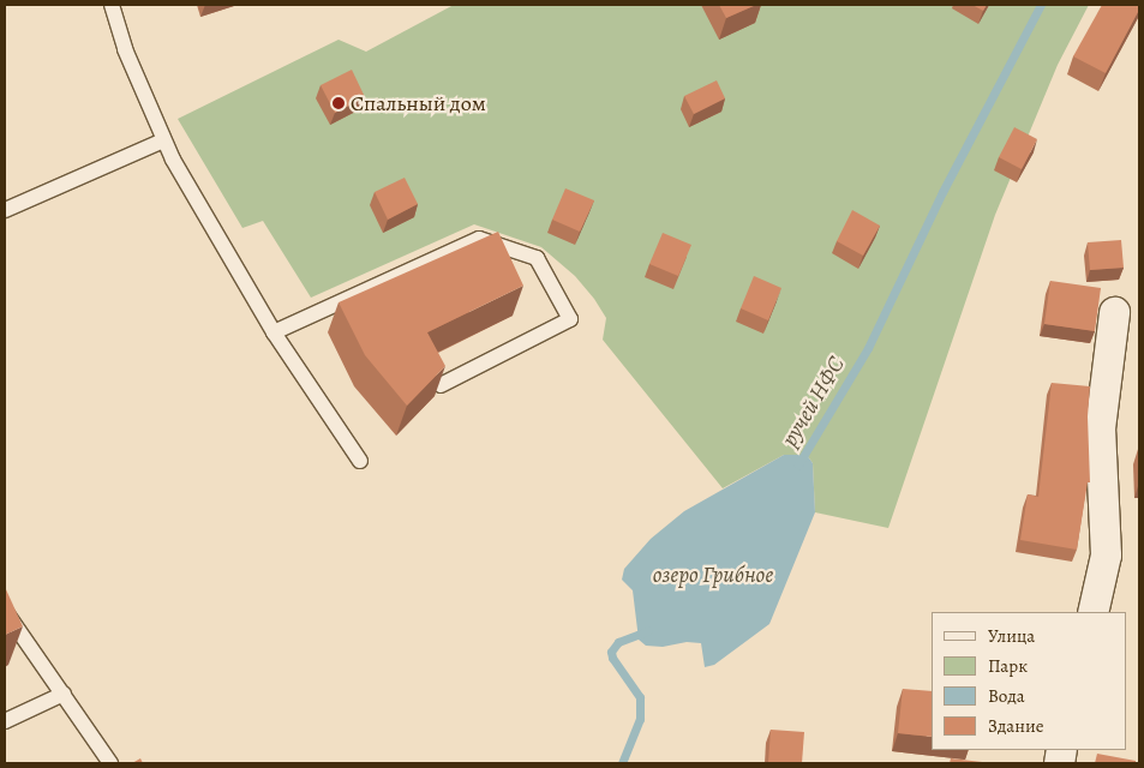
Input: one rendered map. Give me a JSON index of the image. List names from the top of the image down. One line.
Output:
{"water":["ручей НФС","озеро Грибное"],"places":["Спальный дом"],"legend":["Улица","Парк","Вода","Здание"]}
